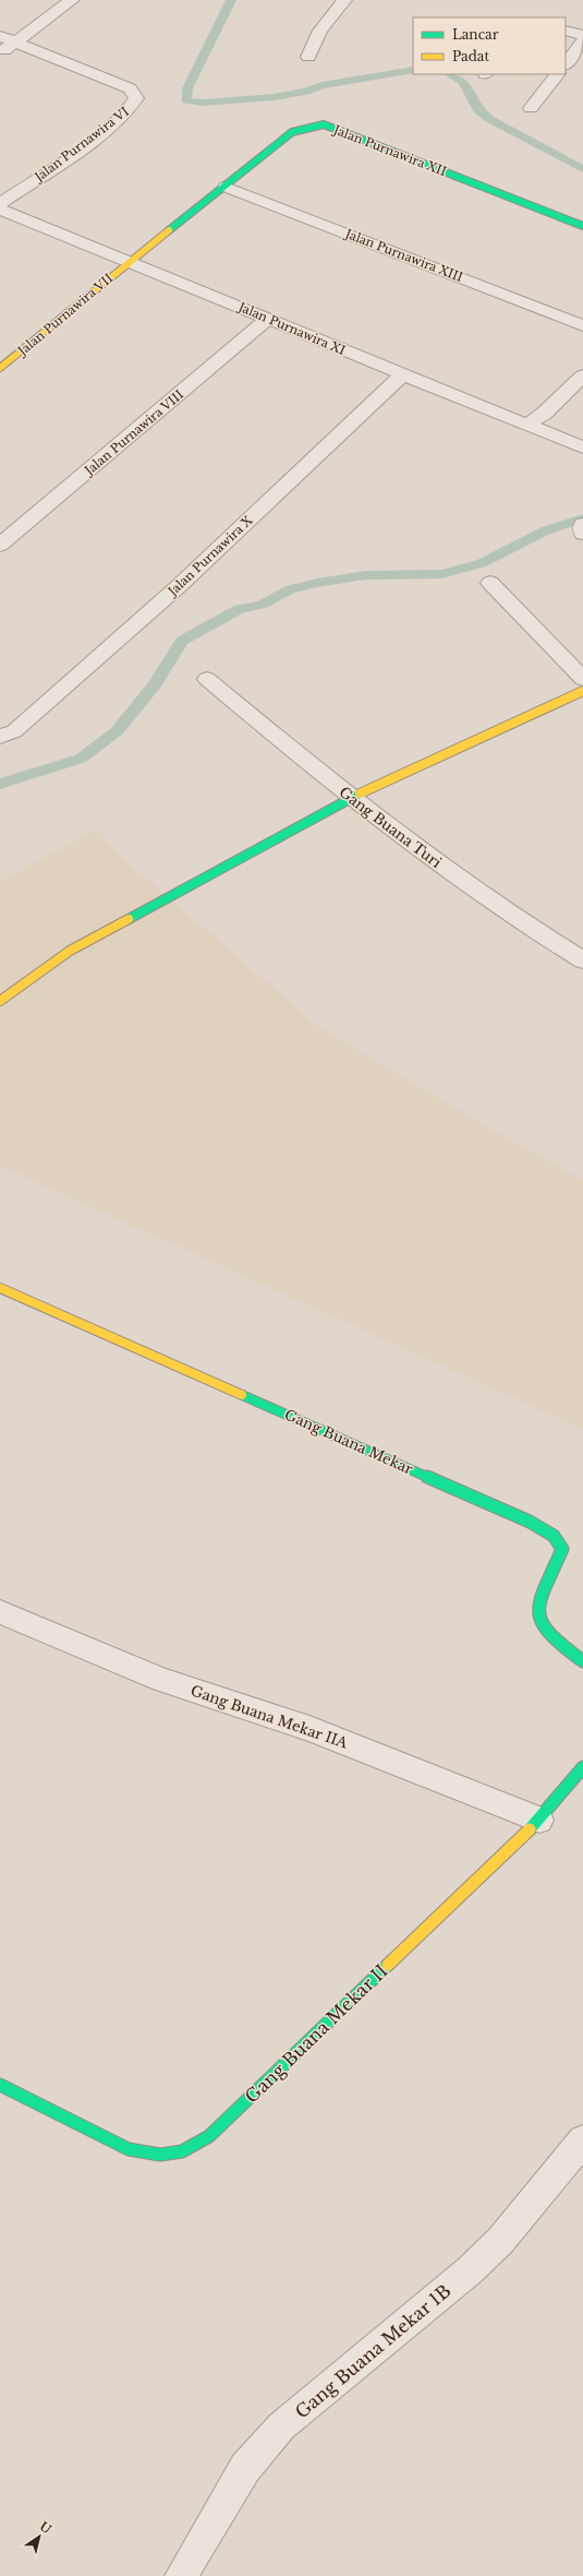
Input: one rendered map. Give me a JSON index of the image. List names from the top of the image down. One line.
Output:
{"streets":{"street":["Jalan Purnawira VI","Jalan Purnawira XII","Jalan Purnawira XIII","Jalan Purnawira VII","Jalan Purnawira XI","Jalan Purnawira VIII","Jalan Purnawira X","Gang Buana Turi","Gang Buana Mekar","Gang Buana Mekar IIA","Gang Buana Mekar II","Gang Buana Mekar 1B"]},"crossings":[["Jalan Purnawira XII","Jalan Purnawira XIII"],["Jalan Purnawira XII","Jalan Purnawira VII"],["Jalan Purnawira XII","Jalan Purnawira XI"],["Jalan Purnawira VII","Jalan Purnawira XI"],["Jalan Purnawira XI","Jalan Purnawira VIII"],["Jalan Purnawira XI","Jalan Purnawira X"],["Gang Buana Mekar IIA","Gang Buana Mekar II"]],"legend":["Lancar","Padat"],"north":"top right"}
